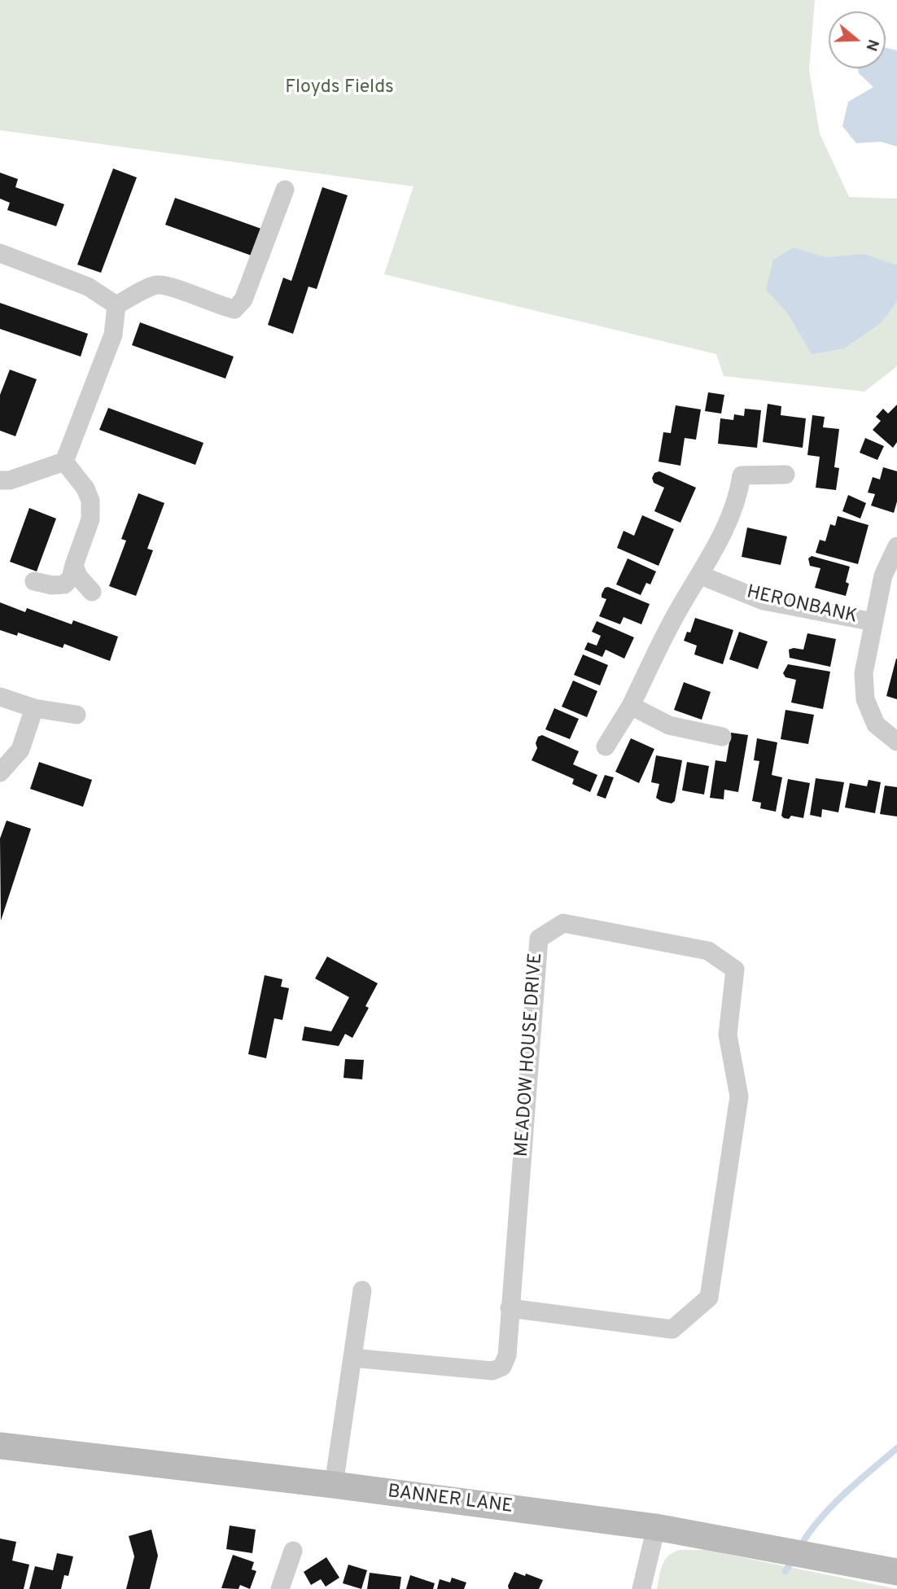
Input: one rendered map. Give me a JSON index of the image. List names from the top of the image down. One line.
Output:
{"streets":{"street":["HERONBANK","MEADOW HOUSE DRIVE","BANNER LANE"]},"parks":["Floyds Fields"],"north":"right"}
